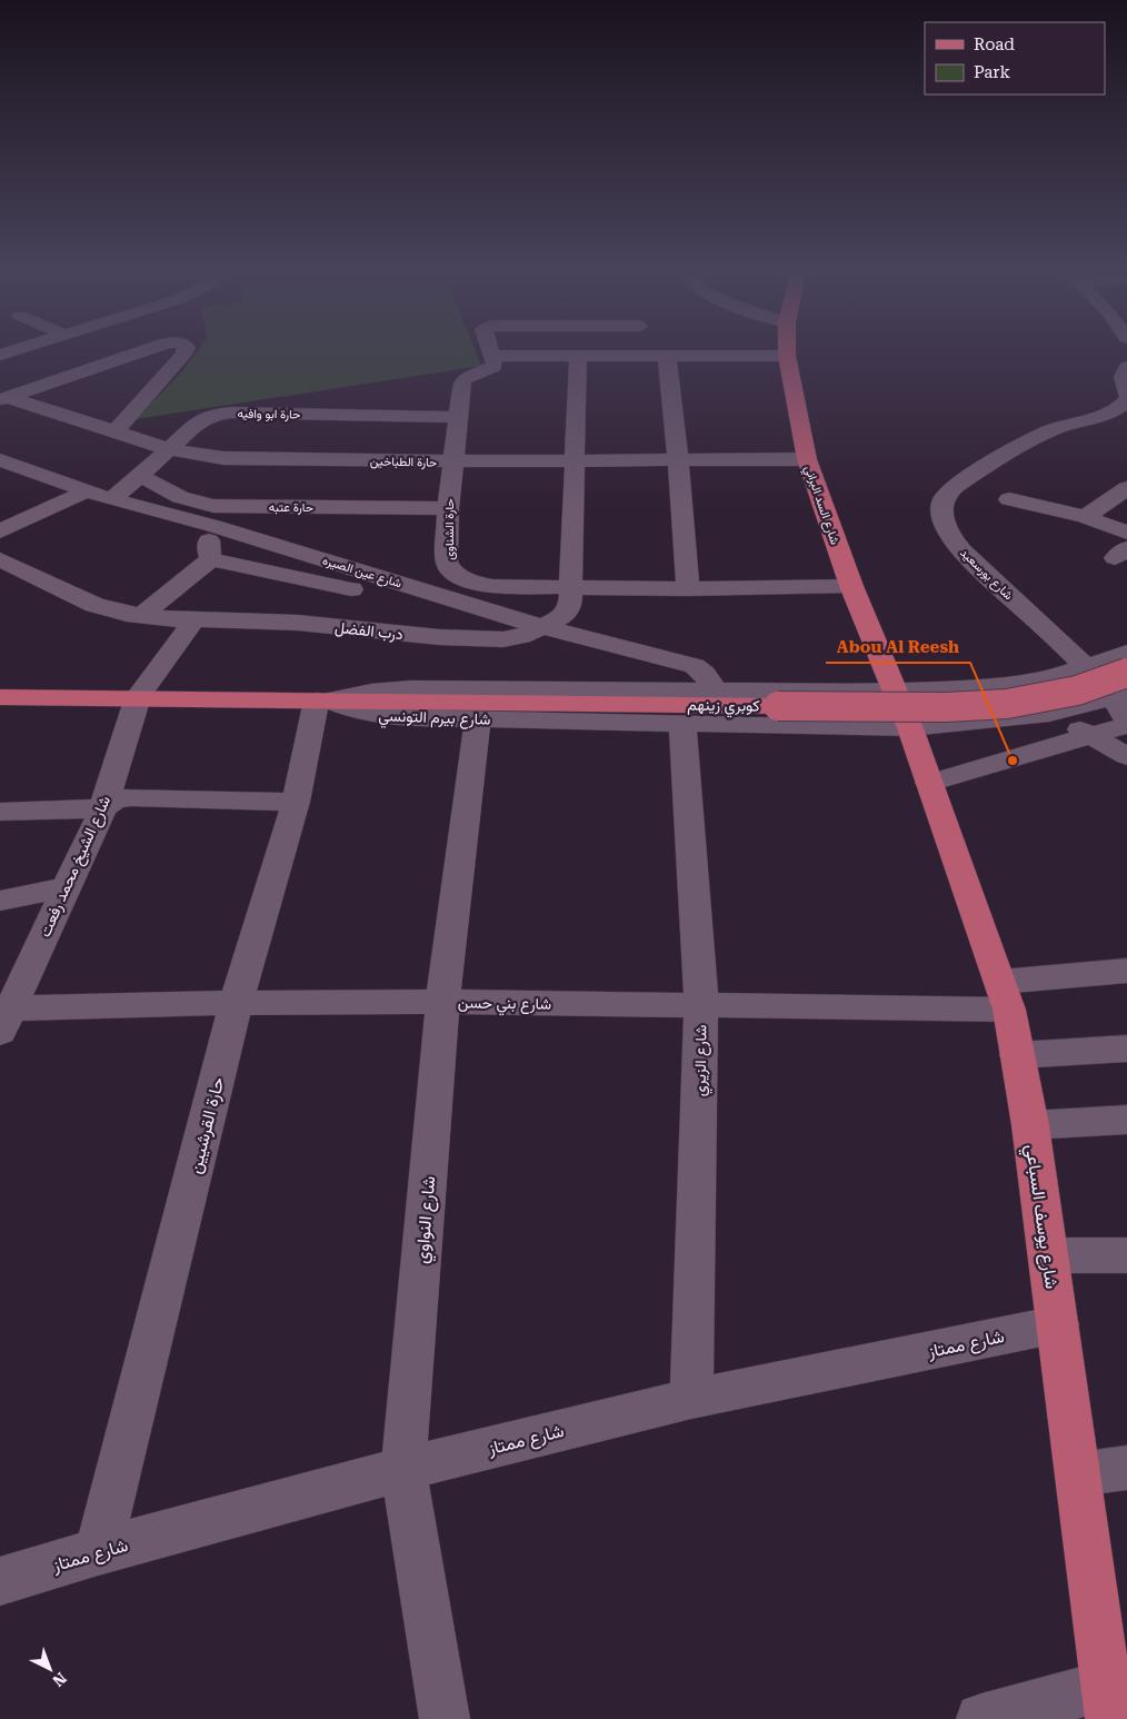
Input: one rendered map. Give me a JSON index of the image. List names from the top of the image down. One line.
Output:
{"streets":{"main road":["شارع السد البراني","كوبري زينهم","شارع بيرم التونسي","شارع يوسف السباعي"],"street":["حارة ابو وافيه","حارة الطباخين","حارة عتبه","حارة الشناوى","شارع عين الصيره","شارع بورسعيد","درب الفضل","شارع الشيخ محمد رفعت","شارع بني حسن","شارع الزيري","حارة القرشيين","شارع النواوي","شارع ممتاز"]},"crossings":[["حارة ابو وافيه","حارة الطباخين"],["حارة ابو وافيه","حارة عتبه"],["حارة ابو وافيه","حارة الشناوى"],["حارة ابو وافيه","شارع عين الصيره"],["حارة الطباخين","شارع السد البراني"],["حارة الطباخين","حارة الشناوى"],["شارع السد البراني","حارة الشناوى"],["شارع السد البراني","شارع بيرم التونسي"],["شارع السد البراني","شارع يوسف السباعي"],["حارة عتبه","حارة الشناوى"],["حارة الشناوى","درب الفضل"],["شارع عين الصيره","درب الفضل"],["شارع عين الصيره","شارع بيرم التونسي"],["شارع بورسعيد","شارع بيرم التونسي"],["درب الفضل","شارع الشيخ محمد رفعت"],["كوبري زينهم","شارع بيرم التونسي"],["كوبري زينهم","حارة القرشيين"],["شارع بيرم التونسي","شارع الشيخ محمد رفعت"],["شارع بيرم التونسي","شارع الزيري"],["شارع بيرم التونسي","حارة القرشيين"],["شارع بيرم التونسي","شارع يوسف السباعي"],["شارع بيرم التونسي","شارع النواوي"],["شارع الشيخ محمد رفعت","شارع بني حسن"],["شارع بني حسن","شارع الزيري"],["شارع بني حسن","حارة القرشيين"],["شارع بني حسن","شارع يوسف السباعي"],["شارع بني حسن","شارع النواوي"],["شارع الزيري","شارع ممتاز"],["حارة القرشيين","شارع ممتاز"],["شارع يوسف السباعي","شارع ممتاز"],["شارع النواوي","شارع ممتاز"]],"places":["Abou Al Reesh"],"legend":["Road","Park"],"north":"bottom right"}
